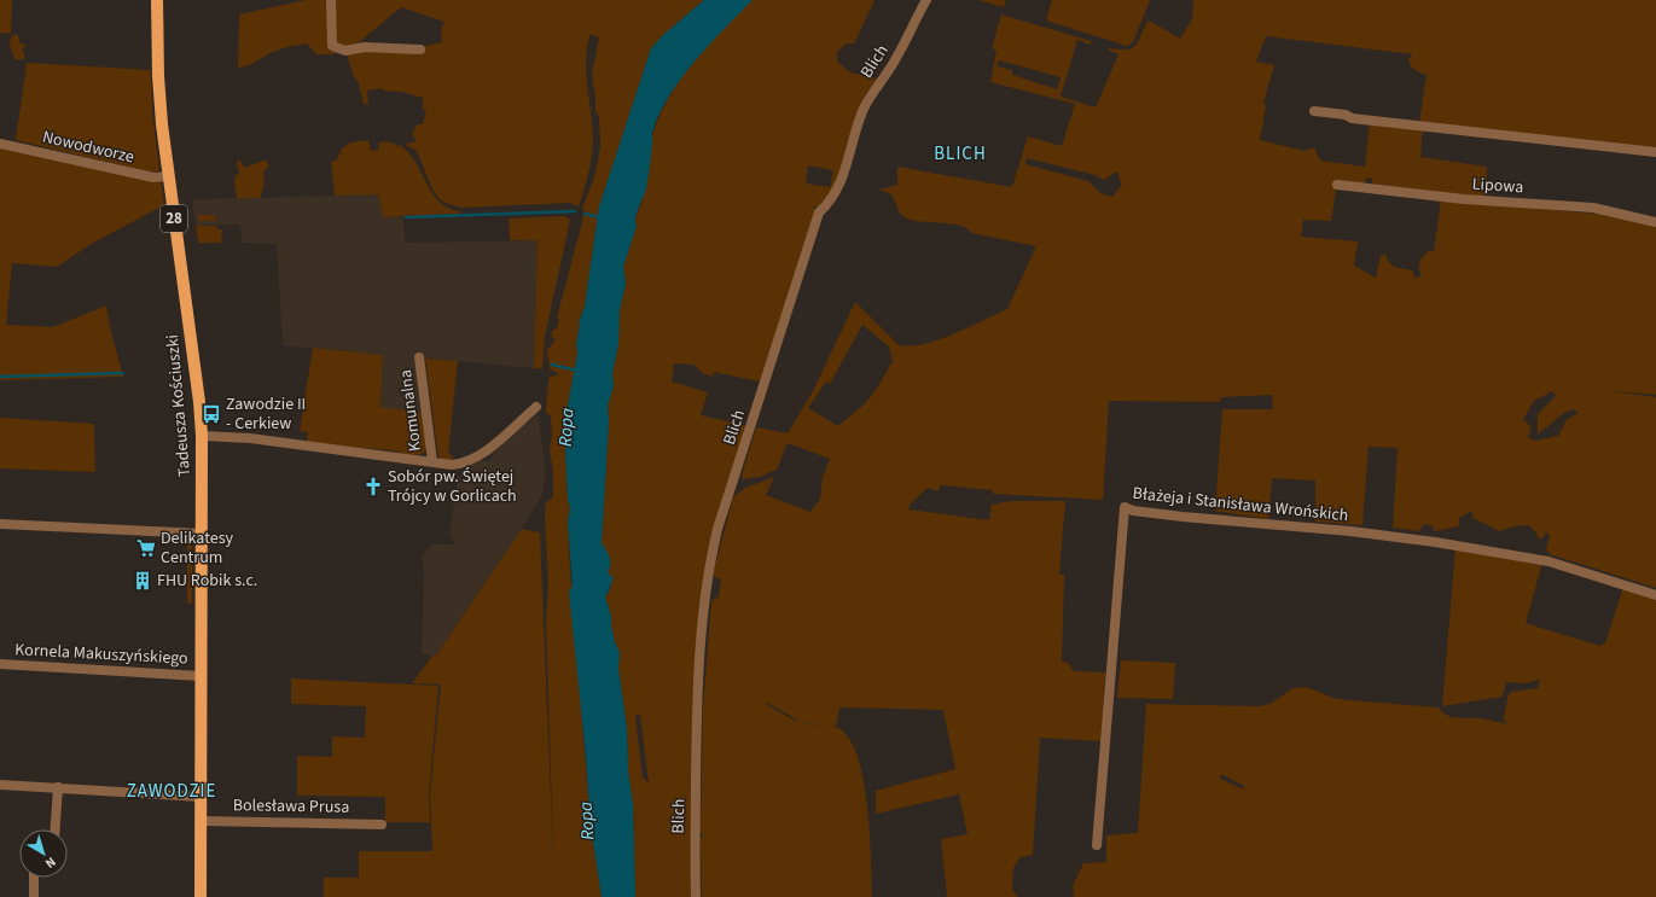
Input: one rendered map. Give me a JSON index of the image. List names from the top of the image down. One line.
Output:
{"streets":{"main road":["28","Tadeusza Kościuszki"],"street":["Blich","Nowodworze","Lipowa","Komunalna","Błażeja i Stanisława Wrońskich","Kornela Makuszyńskiego","Bolesława Prusa"]},"crossings":[["Nowodworze","Tadeusza Kościuszki"],["Tadeusza Kościuszki","Kornela Makuszyńskiego"],["Tadeusza Kościuszki","Bolesława Prusa"]],"districts":["BLICH","ZAWODZIE"],"water":["Ropa"],"places":{"bus stop":["Zawodzie II - Cerkiew"],"church":["Sobór pw. Świętej Trójcy w Gorlicach"],"supermarket":["Delikatesy Centrum"],"building":["FHU Robik s.c."]},"north":"bottom right"}
